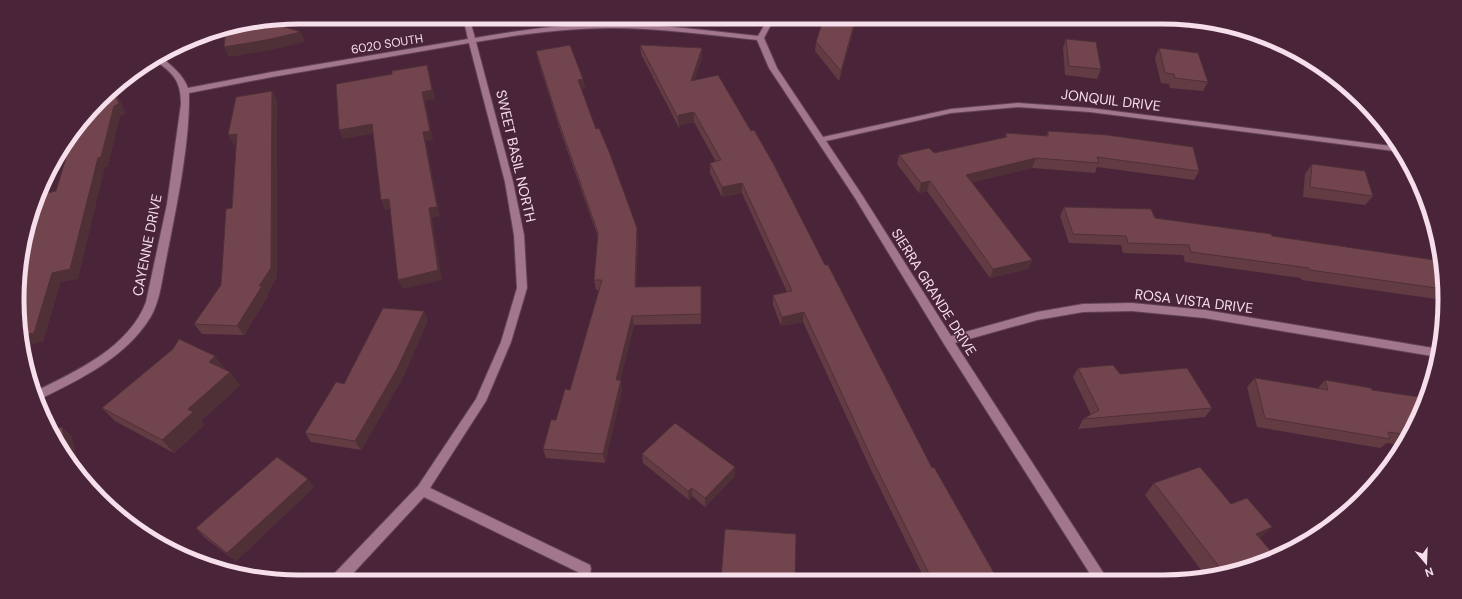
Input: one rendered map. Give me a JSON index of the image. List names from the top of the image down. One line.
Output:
{"streets":{"street":["6020 SOUTH","JONQUIL DRIVE","SWEET BASIL NORTH","CAYENNE DRIVE","SIERRA GRANDE DRIVE","ROSA VISTA DRIVE"]},"crossings":[["6020 SOUTH","SWEET BASIL NORTH"],["6020 SOUTH","CAYENNE DRIVE"],["6020 SOUTH","SIERRA GRANDE DRIVE"],["JONQUIL DRIVE","SIERRA GRANDE DRIVE"],["SIERRA GRANDE DRIVE","ROSA VISTA DRIVE"]],"north":"bottom"}
